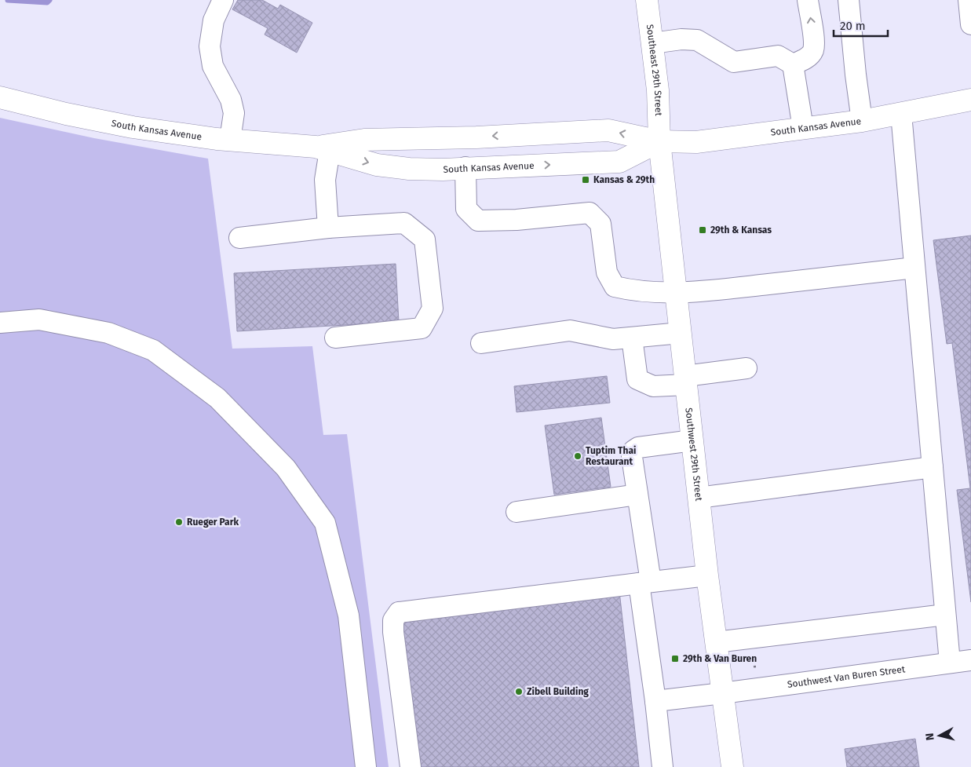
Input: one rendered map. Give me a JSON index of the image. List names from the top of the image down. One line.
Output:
{"streets":{"main road":["Southeast 29th Street","South Kansas Avenue","Southwest 29th Street"],"street":["Southwest Van Buren Street"]},"crossings":[["Southeast 29th Street","South Kansas Avenue"],["Southeast 29th Street","Southwest 29th Street"],["South Kansas Avenue","Southwest 29th Street"],["Southwest 29th Street","Southwest Van Buren Street"]],"places":{"transit":["Kansas & 29th","29th & Kansas","29th & Van Buren"],"other":["Tuptim Thai Restaurant","Rueger Park","Zibell Building"]},"scale_bar":"20 m","north":"left"}
